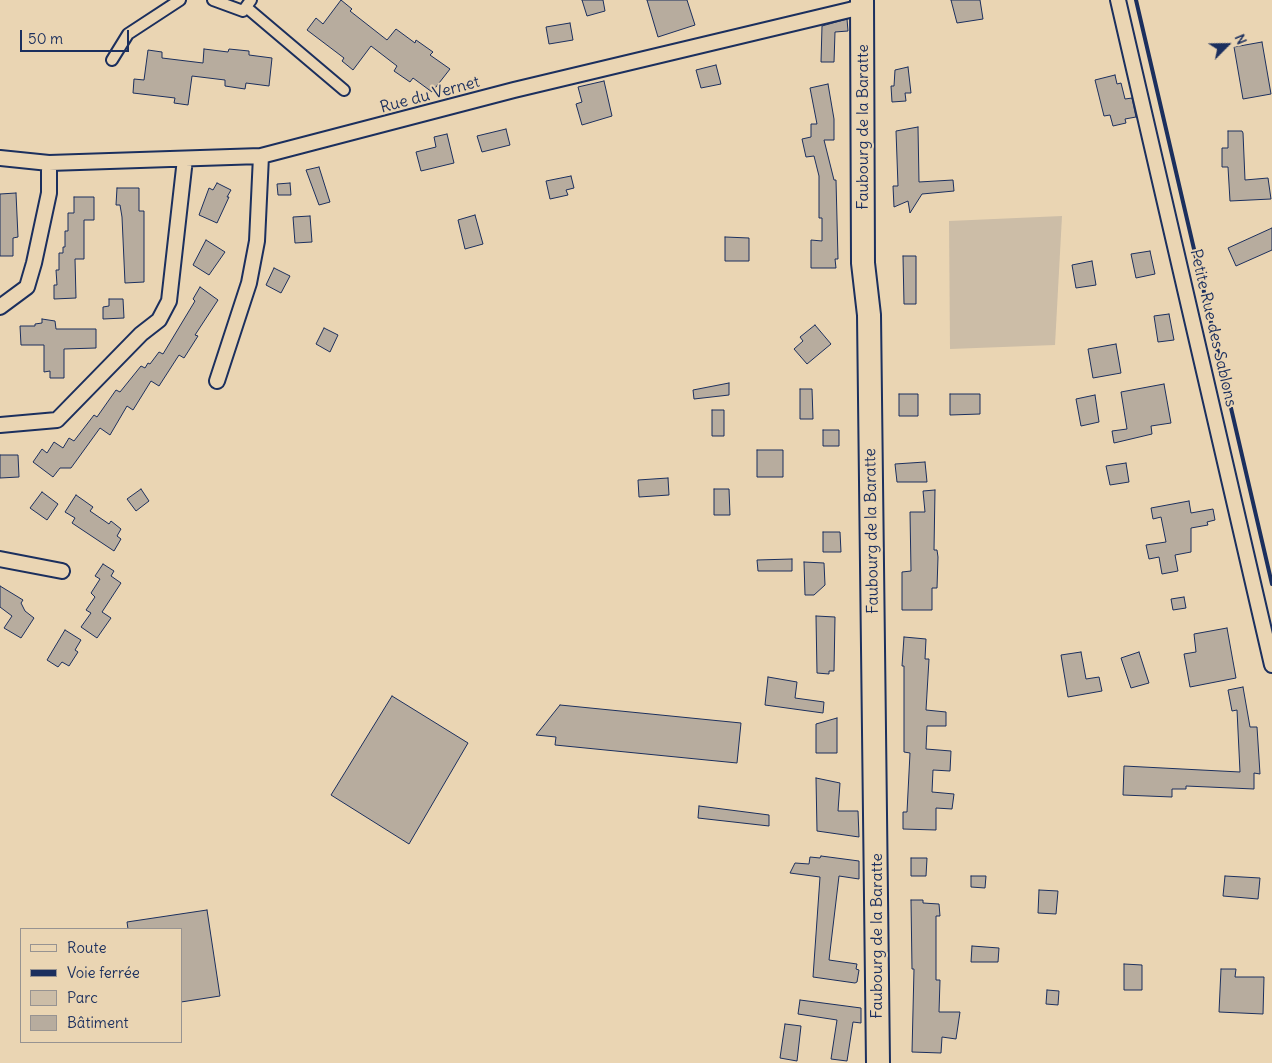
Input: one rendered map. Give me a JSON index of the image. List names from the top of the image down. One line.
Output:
{"streets":{"main road":["Faubourg de la Baratte"],"street":["Rue du Vernet","Petite Rue des Sablons"]},"crossings":[["Rue du Vernet","Faubourg de la Baratte"]],"legend":["Route","Voie ferrée","Parc","Bâtiment"],"scale_bar":"50 m","north":"top right"}
